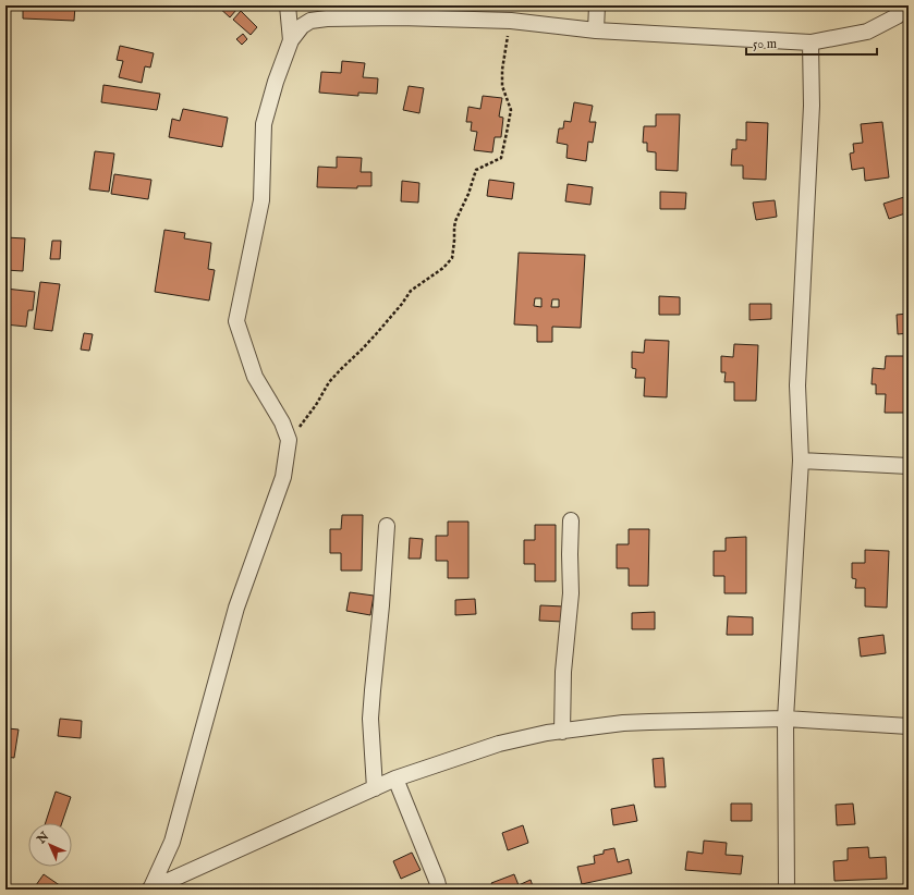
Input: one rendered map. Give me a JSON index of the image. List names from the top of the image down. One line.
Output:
{"scale_bar":"50 m","north":"top left"}
